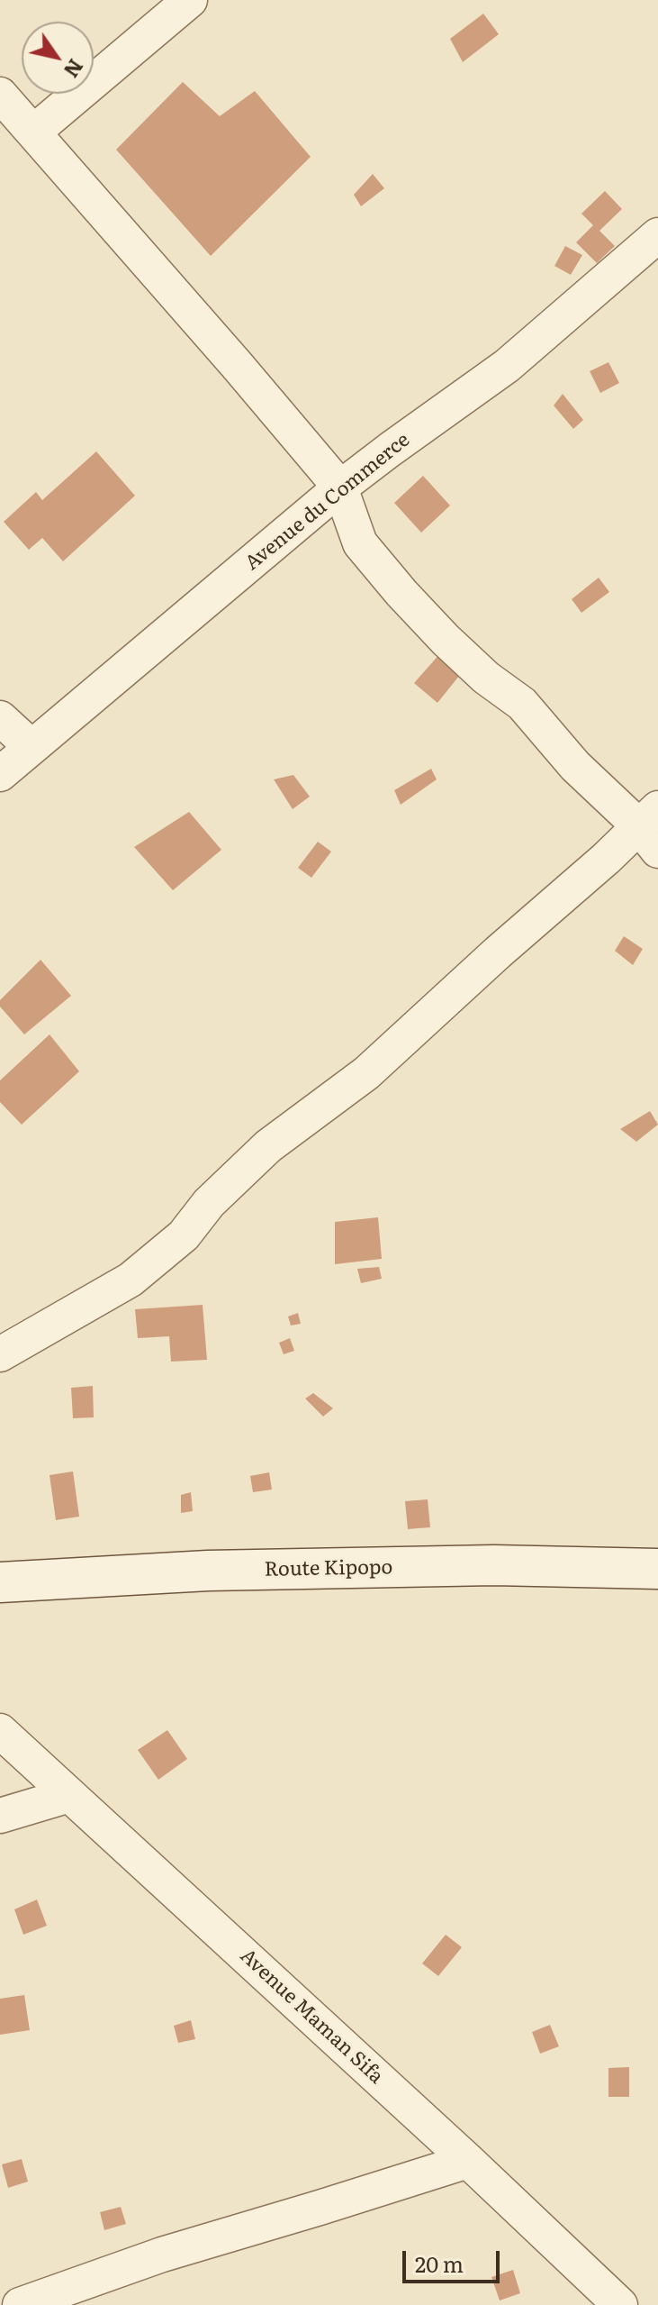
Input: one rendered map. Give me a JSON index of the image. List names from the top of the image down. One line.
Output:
{"streets":{"main road":["Route Kipopo"],"street":["Avenue du Commerce","Avenue Maman Sifa"]},"scale_bar":"20 m","north":"bottom right"}
